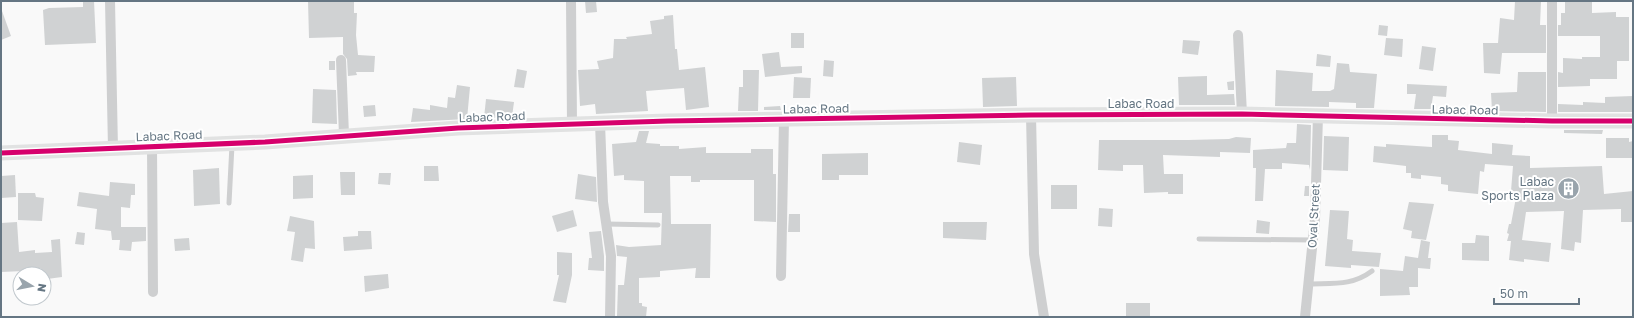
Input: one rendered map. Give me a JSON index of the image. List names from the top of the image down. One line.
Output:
{"streets":{"street":["Labac Road","Oval Street"]},"crossings":[["Labac Road","Oval Street"]],"places":{"building":["Labac Sports Plaza"]},"scale_bar":"50 m","north":"right"}
